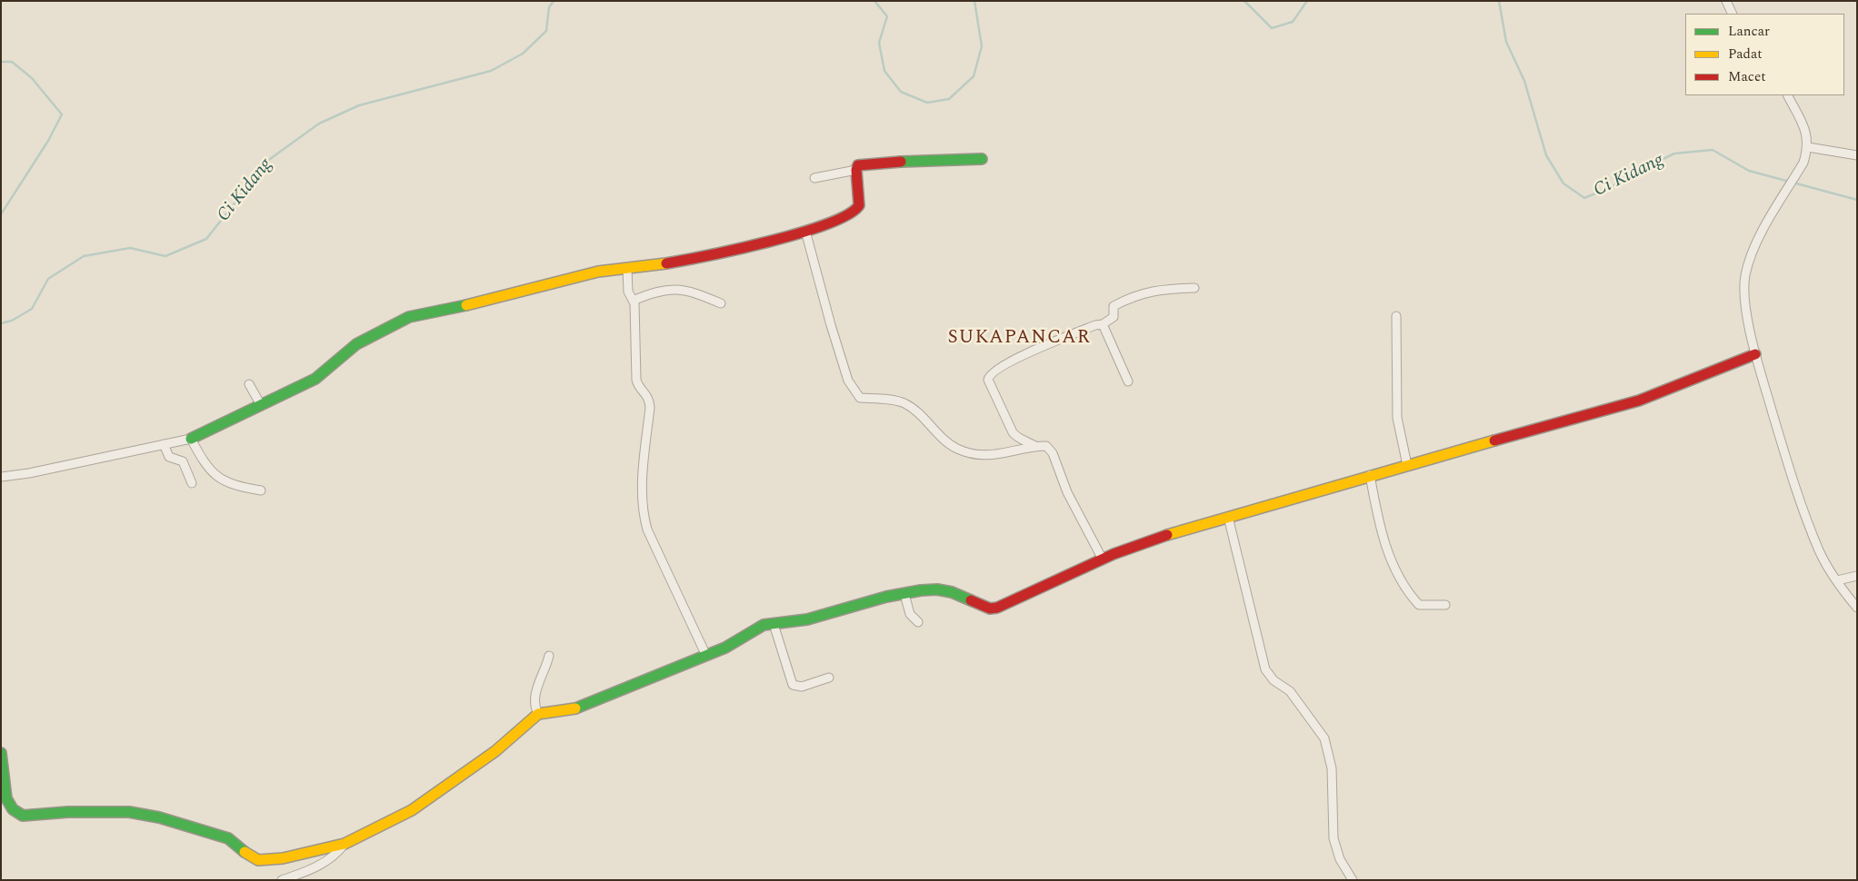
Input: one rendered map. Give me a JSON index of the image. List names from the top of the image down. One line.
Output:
{"districts":["SUKAPANCAR"],"water":["Ci Kidang"],"legend":["Lancar","Padat","Macet"]}
